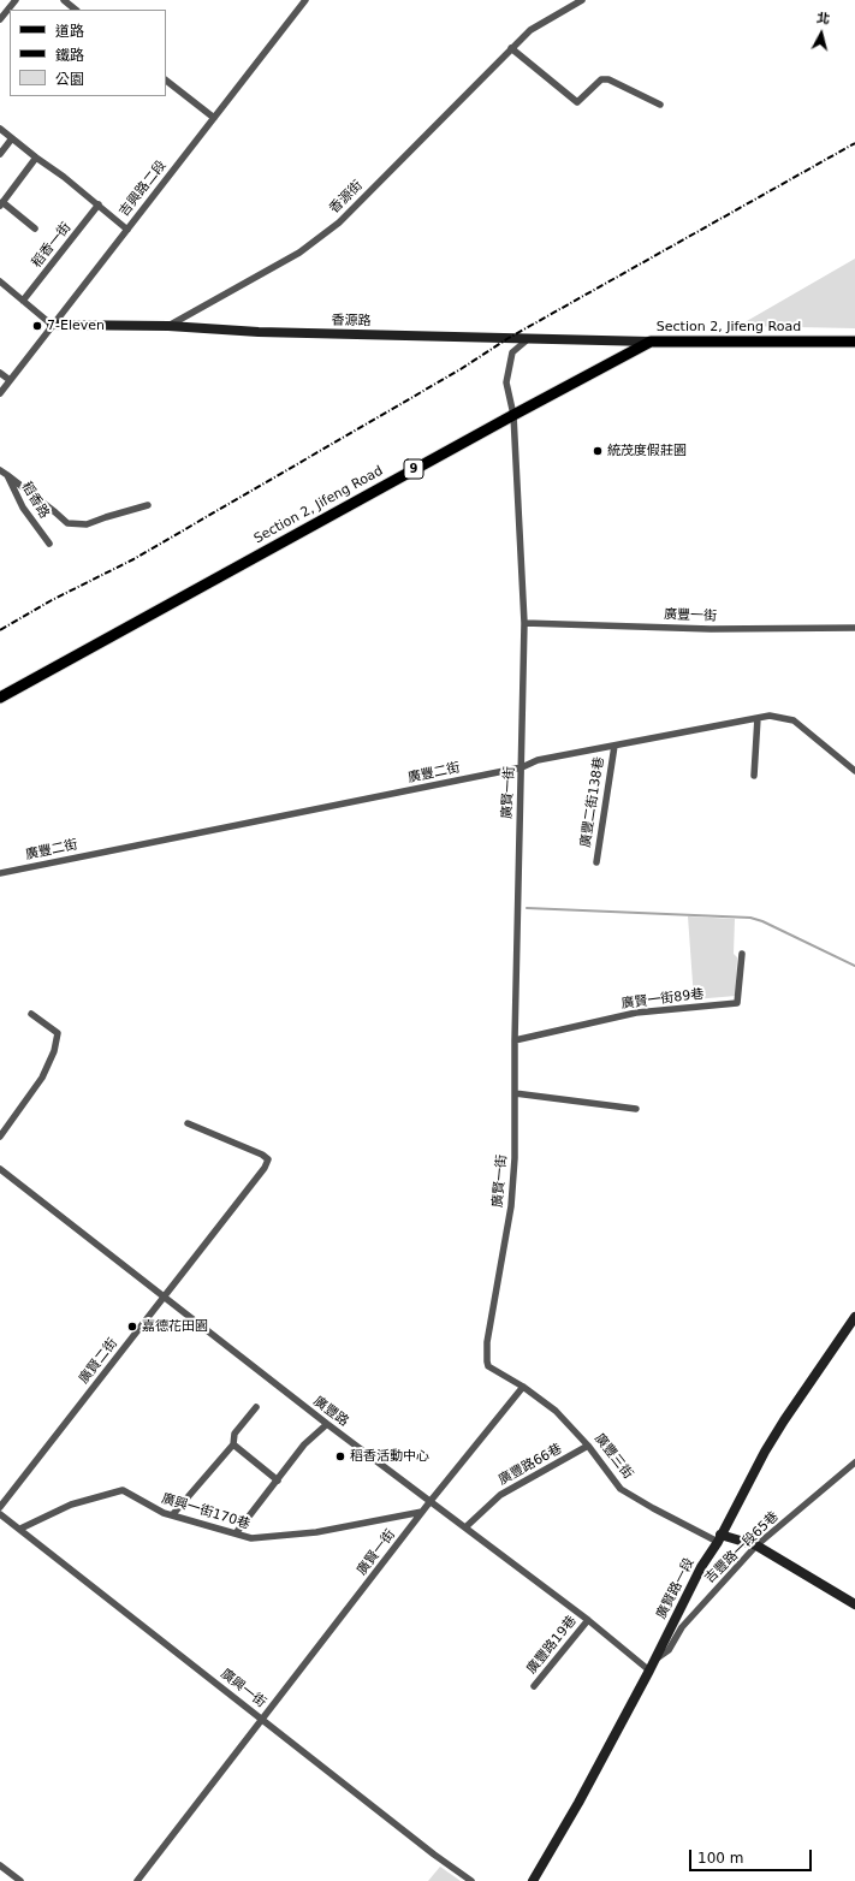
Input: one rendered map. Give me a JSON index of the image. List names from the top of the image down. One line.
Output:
{"streets":{"main road":["Section 2, Jifeng Road","9"],"street":["吉興路二段","香源街","稻香一街","香源路","稻香路","廣豐一街","廣豐二街","廣賢一街","廣豐二街138巷","廣賢一街89巷","廣賢二街","廣豐路","廣豐三街","廣豐路66巷","廣興一街170巷","吉豐路一段65巷","廣賢路一段","廣豐路19巷","廣興一街"]},"crossings":[["吉興路二段","香源路"],["香源街","香源路"],["香源路","Section 2, Jifeng Road"],["香源路","廣賢一街"],["Section 2, Jifeng Road","廣賢一街"],["廣豐一街","廣賢一街"],["廣豐二街","廣賢一街"],["廣豐二街","廣豐二街138巷"],["廣賢一街","廣賢一街89巷"],["廣賢一街","廣豐路"],["廣賢一街","廣豐三街"],["廣賢一街","廣興一街170巷"],["廣賢一街","廣興一街"],["廣賢二街","廣豐路"],["廣豐路","廣豐路66巷"],["廣豐路","廣賢路一段"],["廣豐路","廣豐路19巷"],["廣豐三街","廣豐路66巷"],["廣豐三街","吉豐路一段65巷"],["廣豐三街","廣賢路一段"],["廣興一街170巷","廣興一街"],["吉豐路一段65巷","廣賢路一段"]],"places":["7-Eleven","統茂度假莊園","嘉德花田園","稻香活動中心"],"legend":["道路","鐵路","公園"],"scale_bar":"100 m","north":"top"}
